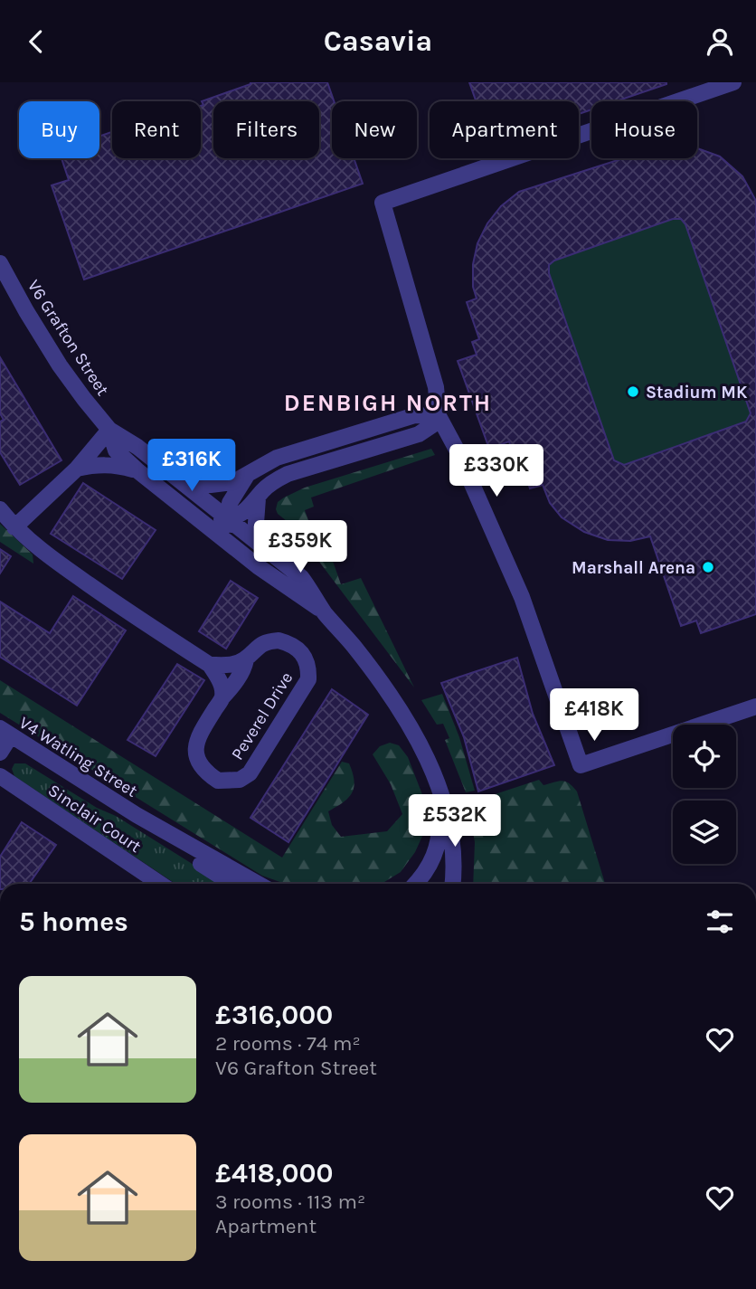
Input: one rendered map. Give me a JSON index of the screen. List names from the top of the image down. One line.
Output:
{"streets":{"street":["V6 Grafton Street","Peverel Drive","V4 Watling Street","Sinclair Court"]},"districts":["DENBIGH NORTH"],"places":["Stadium MK","Marshall Arena"],"page":{"header":"Casavia","chip":["Buy","Rent","Filters","New","Apartment","House"],"price":["£316K","£330K","£359K","£418K","£532K"],"heading":"5 homes","list":[{"name":"£316,000","note":"2 rooms · 74 m² · V6 Grafton Street"},{"name":"£418,000","note":"3 rooms · 113 m² · Apartment"}]}}
